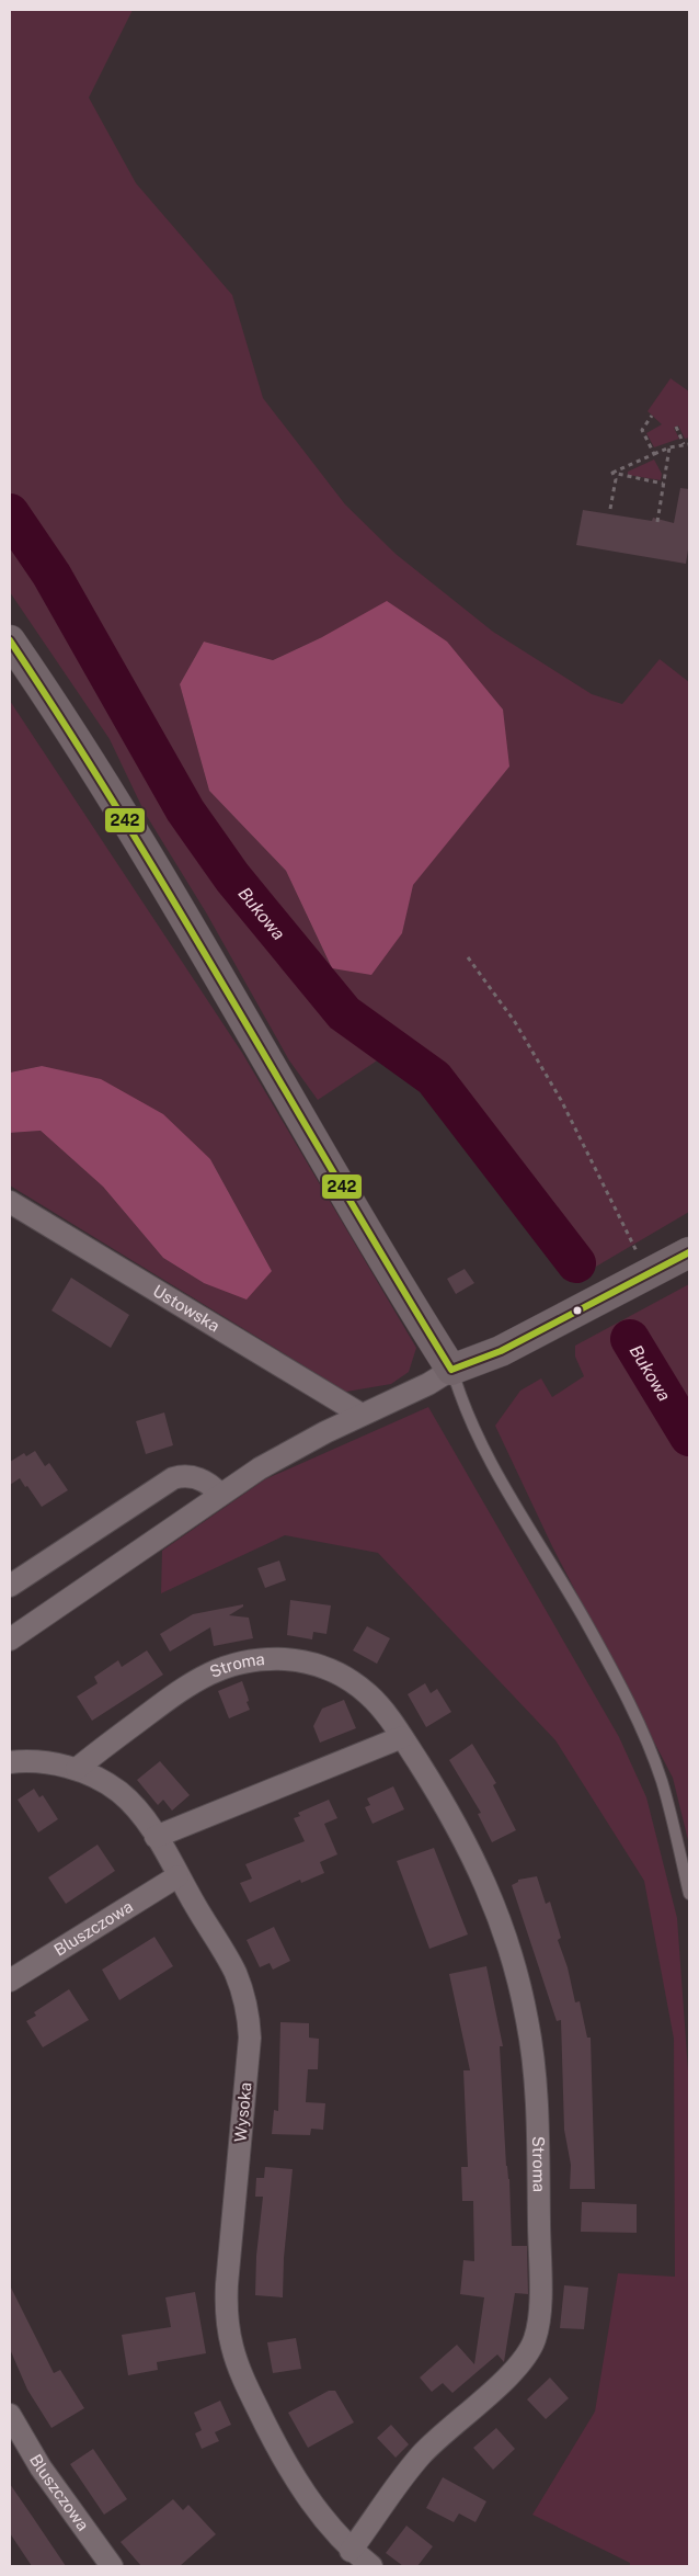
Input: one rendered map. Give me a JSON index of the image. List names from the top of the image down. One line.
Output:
{"streets":{"street":["Ustowska","Stroma","Bluszczowa","Wysoka"]},"crossings":[["Stroma","Wysoka"],["Bluszczowa","Wysoka"]],"water":["Bukowa"],"lines":["transit line 242"]}
